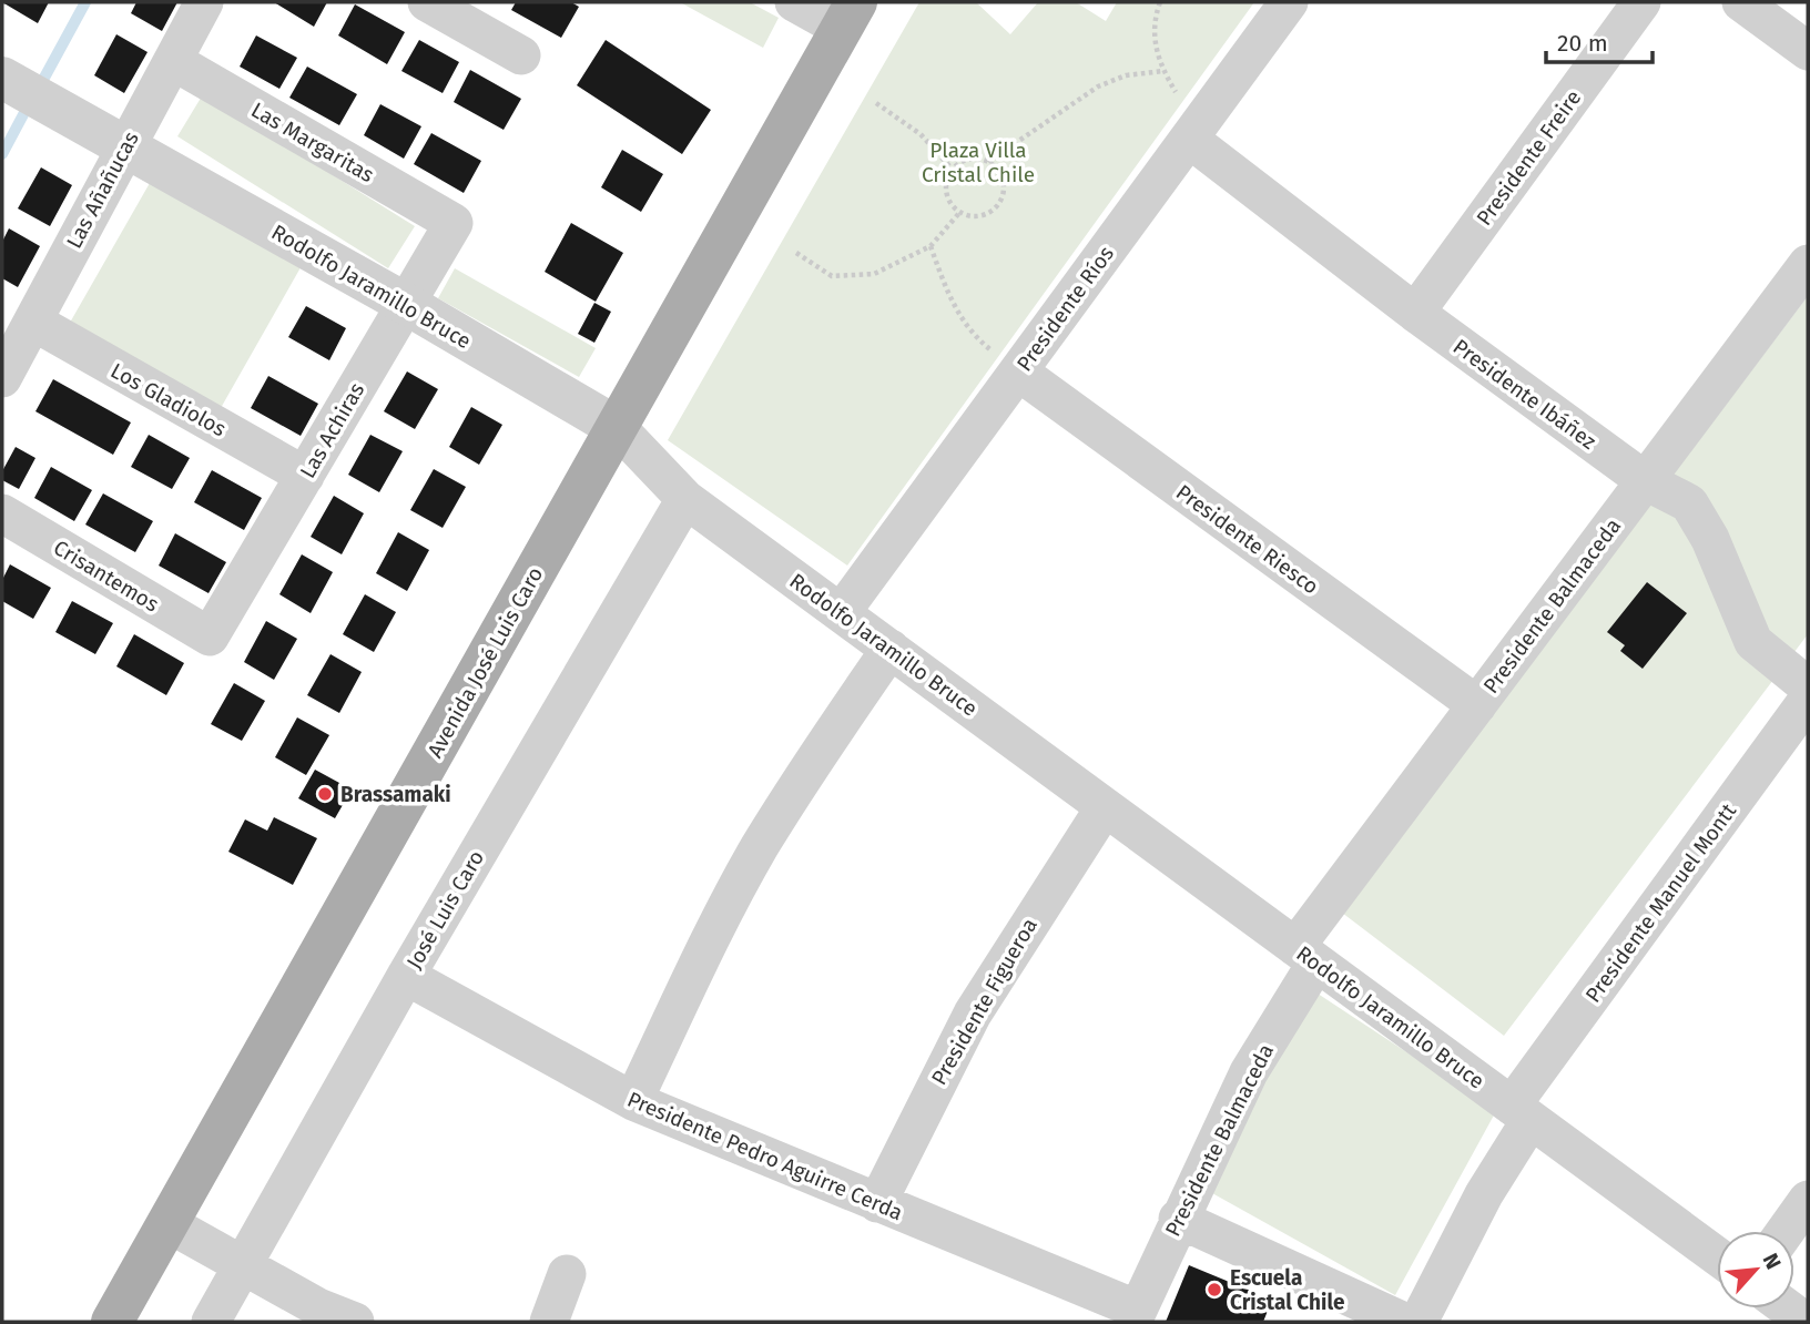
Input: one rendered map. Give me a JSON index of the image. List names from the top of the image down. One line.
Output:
{"streets":{"main road":["Avenida José Luis Caro"],"street":["Las Margaritas","Presidente Freire","Las Añañucas","Rodolfo Jaramillo Bruce","Presidente Ríos","Presidente Ibáñez","Los Gladiolos","Las Achiras","Presidente Riesco","Crisantemos","Presidente Balmaceda","Presidente Manuel Montt","José Luis Caro","Presidente Figueroa","Presidente Pedro Aguirre Cerda"]},"crossings":[["Las Margaritas","Las Añañucas"],["Las Margaritas","Las Achiras"],["Presidente Freire","Presidente Ibáñez"],["Las Añañucas","Rodolfo Jaramillo Bruce"],["Las Añañucas","Los Gladiolos"],["Rodolfo Jaramillo Bruce","Presidente Ríos"],["Rodolfo Jaramillo Bruce","Las Achiras"],["Rodolfo Jaramillo Bruce","Presidente Balmaceda"],["Rodolfo Jaramillo Bruce","Avenida José Luis Caro"],["Rodolfo Jaramillo Bruce","Presidente Manuel Montt"],["Rodolfo Jaramillo Bruce","José Luis Caro"],["Rodolfo Jaramillo Bruce","Presidente Figueroa"],["Presidente Ríos","Presidente Ibáñez"],["Presidente Ríos","Presidente Riesco"],["Presidente Ibáñez","Presidente Balmaceda"],["Los Gladiolos","Las Achiras"],["Las Achiras","Crisantemos"],["Presidente Riesco","Presidente Balmaceda"],["Presidente Balmaceda","Presidente Pedro Aguirre Cerda"],["José Luis Caro","Presidente Pedro Aguirre Cerda"],["Presidente Figueroa","Presidente Pedro Aguirre Cerda"]],"parks":["Plaza Villa Cristal Chile"],"places":["Brassamaki","Escuela Cristal Chile"],"scale_bar":"20 m","north":"top right"}
